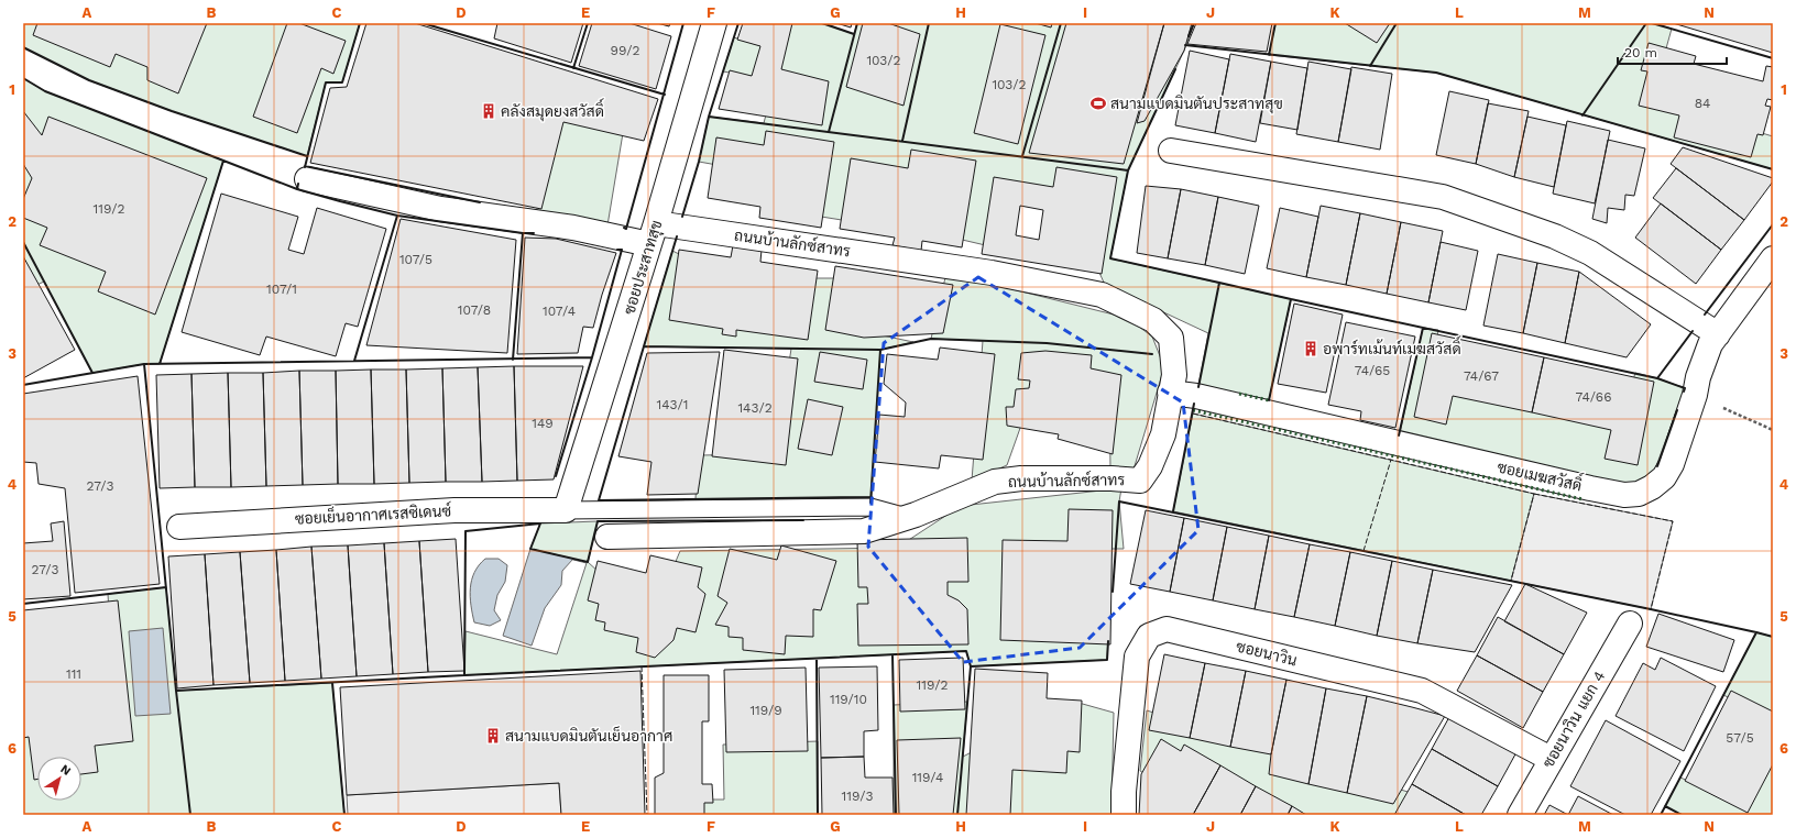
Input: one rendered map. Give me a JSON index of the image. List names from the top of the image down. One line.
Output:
{"streets":{"street":["ถนนบ้านลักซ์สาทร","ซอยประสาทสุข","ซอยเมฆสวัสดิ์","ซอยเย็นอากาศเรสซิเดนซ์","ซอยนาวิน","ซอยนาวิน แยก 4"]},"crossings":[["ถนนบ้านลักซ์สาทร","ซอยประสาทสุข"],["ถนนบ้านลักซ์สาทร","ซอยเมฆสวัสดิ์"],["ซอยประสาทสุข","ซอยเย็นอากาศเรสซิเดนซ์"],["ซอยนาวิน","ซอยนาวิน แยก 4"]],"places":{"sports":["สนามแบดมินตันประสาทสุข"],"building":["คลังสมุดยงสวัสดิ์","อพาร์ทเม้นท์เมฆสวัสดิ์","สนามแบดมินตันเย็นอากาศ"]},"house_numbers":["99/2","103/2","103/2","84","119/2","107/5","107/1","107/8","107/4","74/65","74/67","74/66","143/1","143/2","149","27/3","27/3","111","119/2","119/10","119/9","57/5","119/4","119/3"],"scale_bar":"20 m","north":"top right","grid":{"columns":["A","B","C","D","E","F","G","H","I","J","K","L","M","N"],"rows":["1","2","3","4","5","6"]}}
